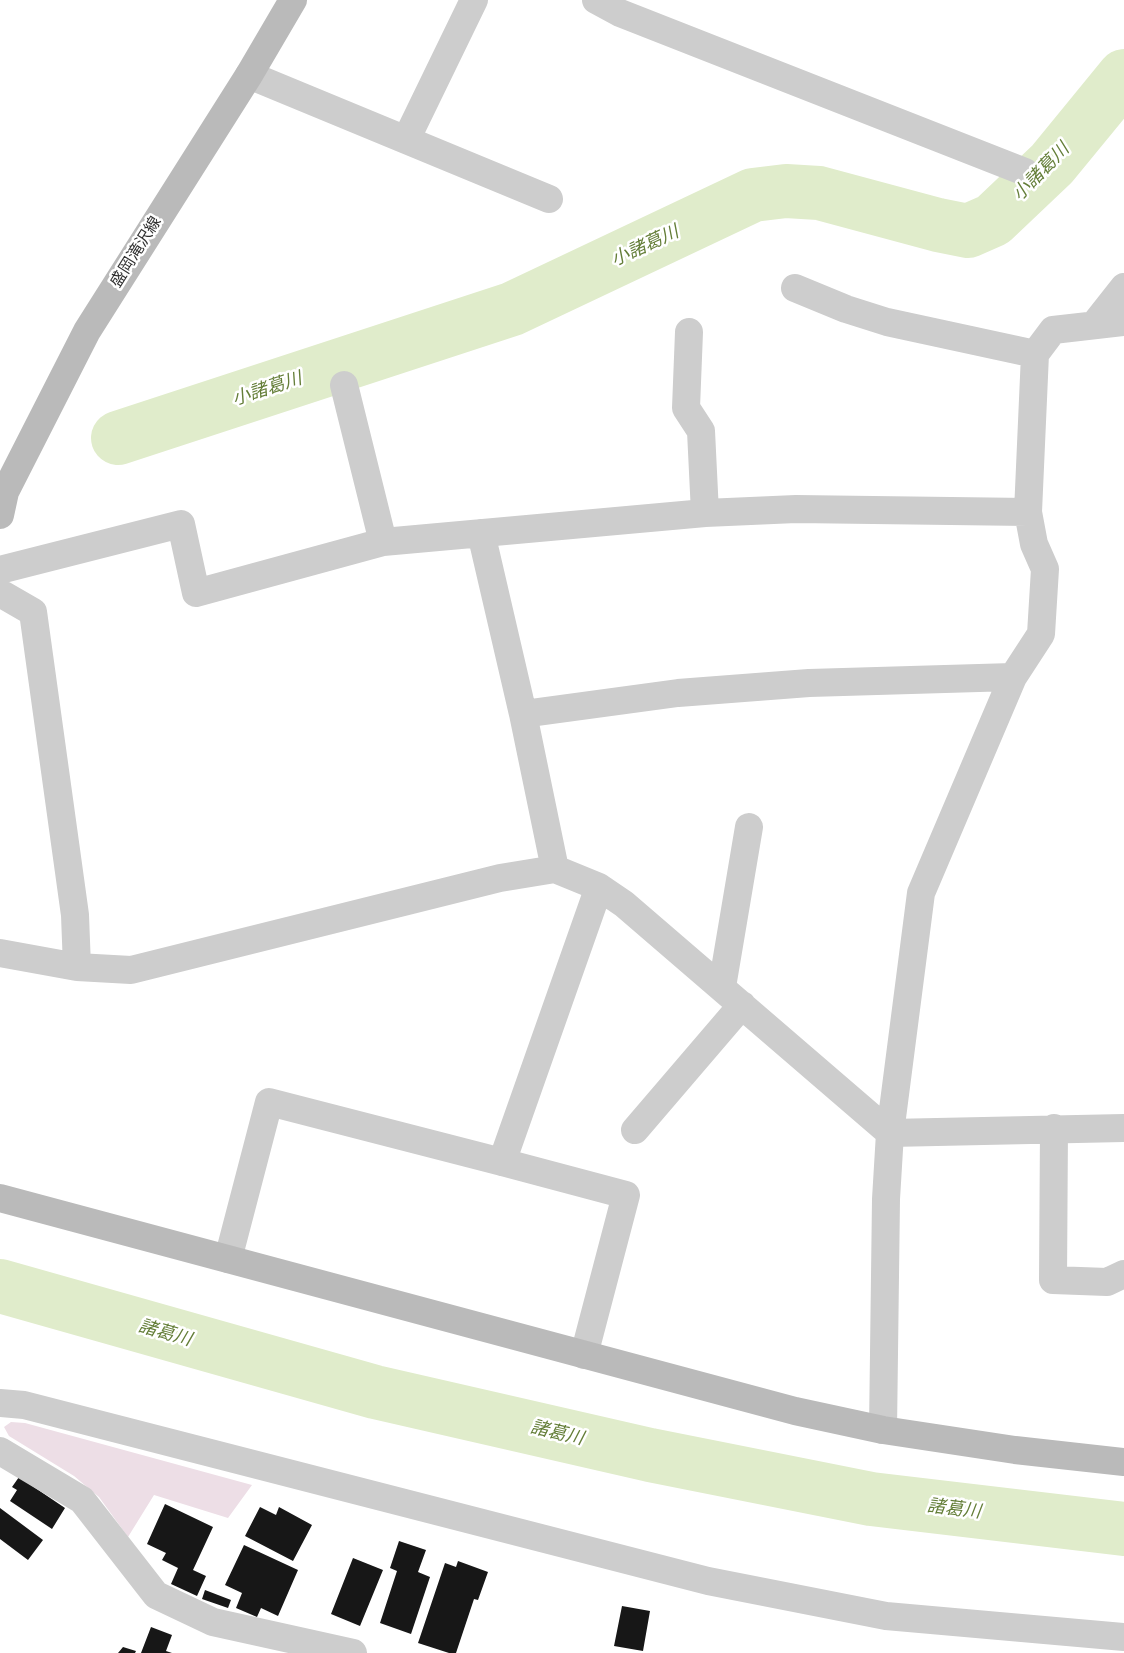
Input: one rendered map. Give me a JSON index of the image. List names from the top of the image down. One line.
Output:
{"streets":{"street":["盛岡滝沢線"]},"water":["小諸葛川","諸葛川"]}
